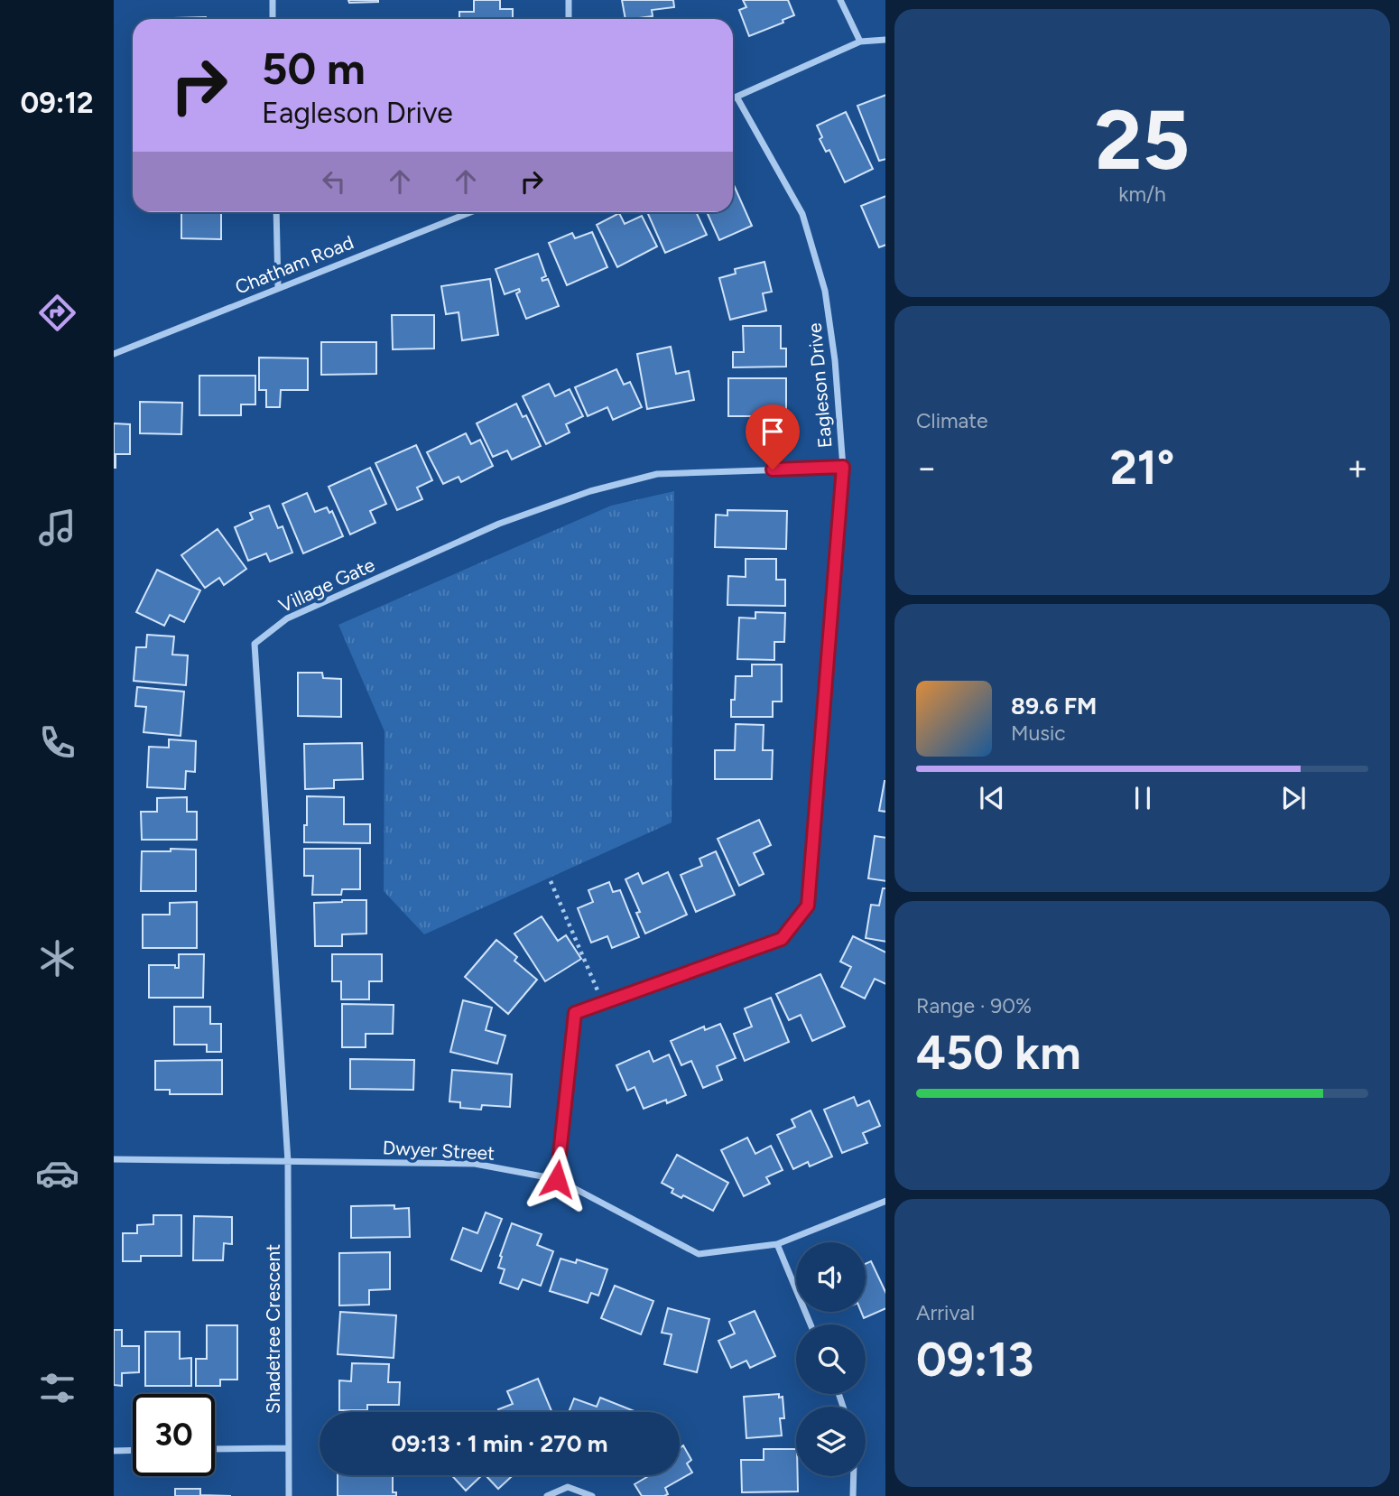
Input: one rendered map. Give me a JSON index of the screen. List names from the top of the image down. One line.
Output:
{"streets":{"street":["Chatham Road","Eagleson Drive","Village Gate","Dwyer Street","Shadetree Crescent"]},"crossings":[["Eagleson Drive","Village Gate"],["Eagleson Drive","Dwyer Street"],["Village Gate","Dwyer Street"],["Village Gate","Shadetree Crescent"],["Dwyer Street","Shadetree Crescent"]],"page":{"tabs":"09:12","tile":[["25","km/h"],"Climate",["Range · 90%","450 km"],["Arrival","09:13"]],"turn":["50 m","Eagleson Drive"],"heat":["−","21°","+"],"song":["89.6 FM","Music"],"limit":"30","trip":"09:13 · 1 min · 270 m"}}
